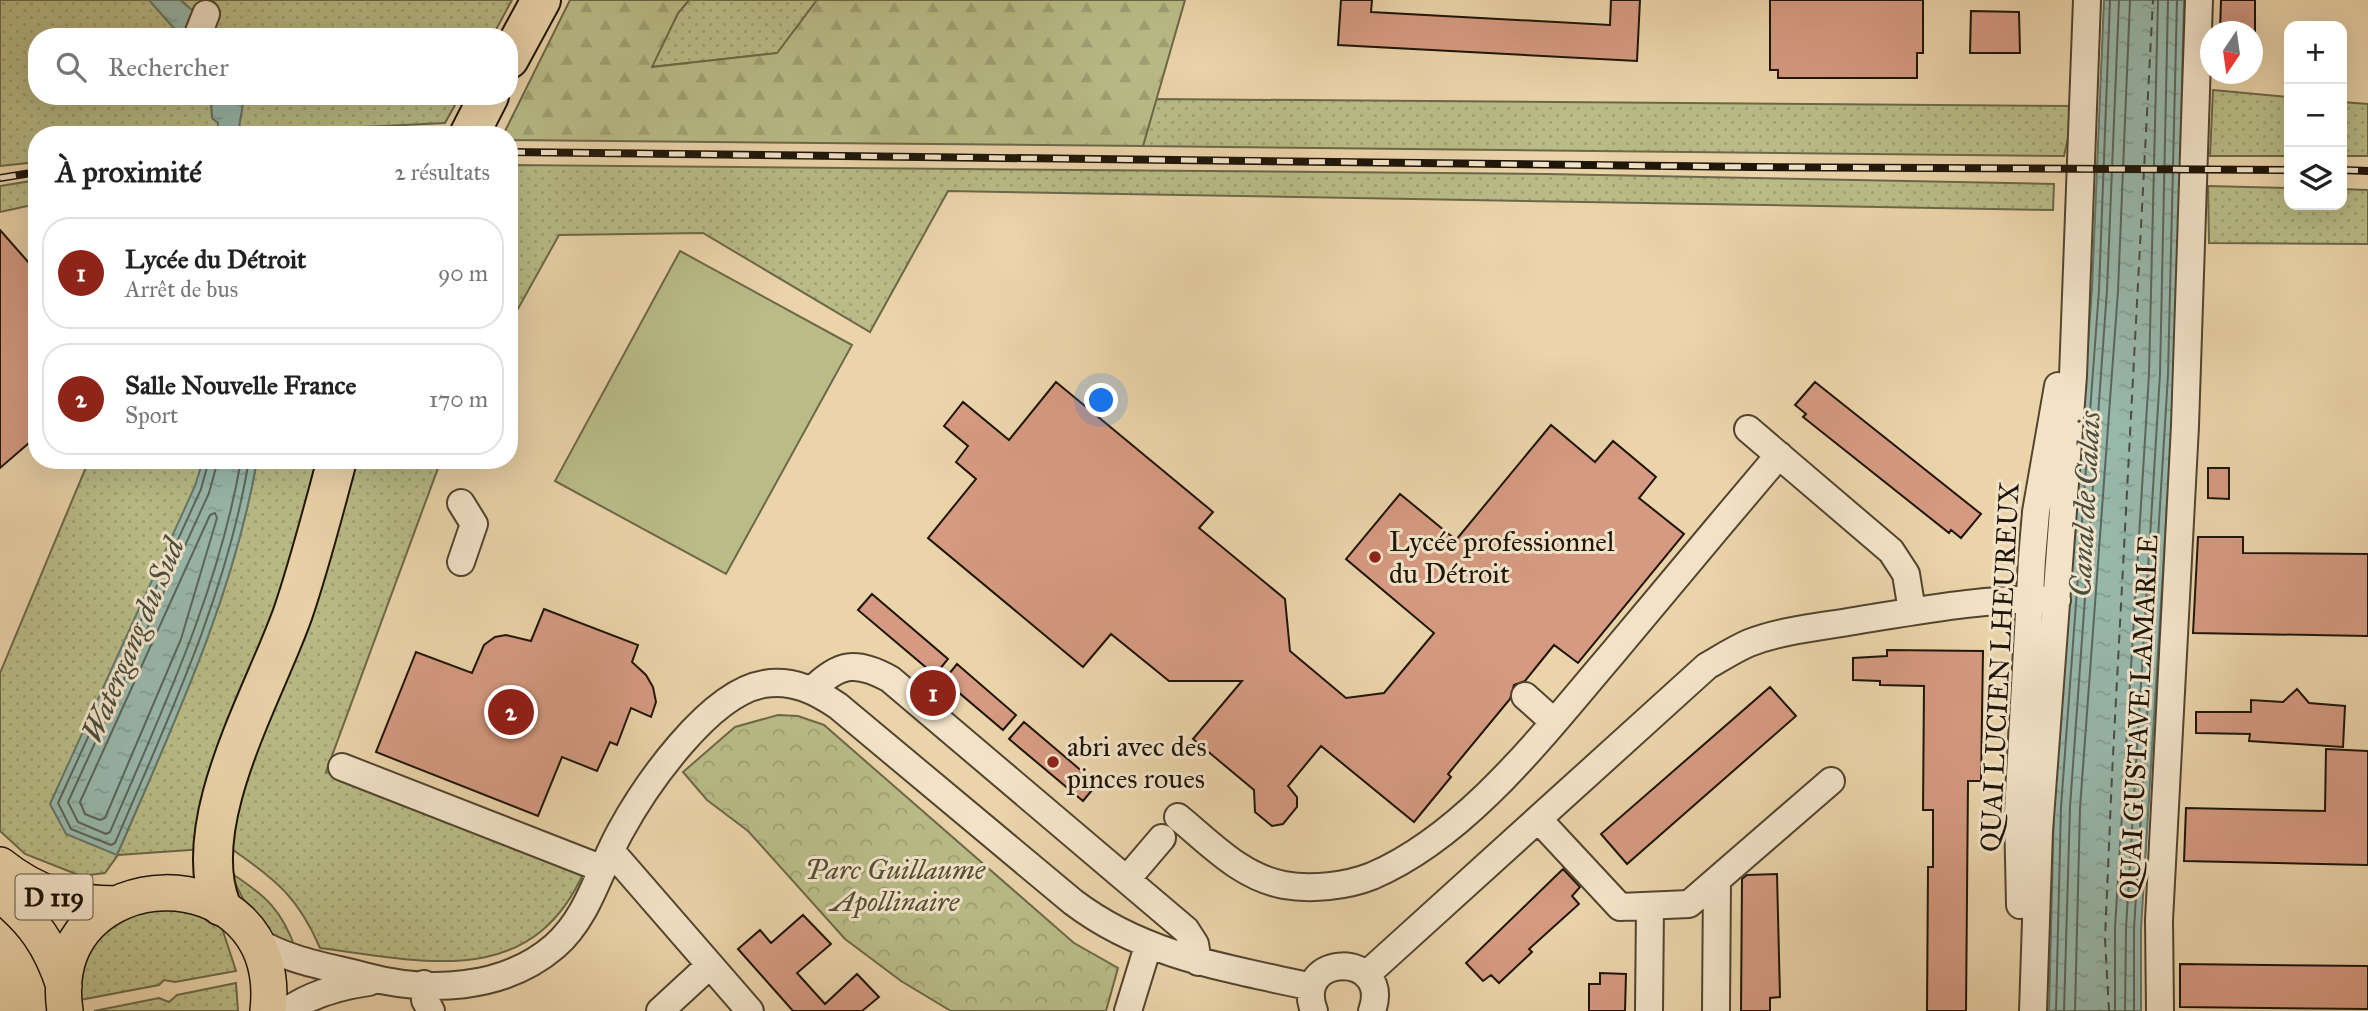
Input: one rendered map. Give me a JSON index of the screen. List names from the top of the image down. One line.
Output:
{"streets":{"main road":["D 119"],"street":["QUAI LUCIEN LHEUREUX","QUAI GUSTAVE LAMARLE"]},"water":["Canal de Calais","Watergang du Sud"],"parks":["Parc Guillaume Apollinaire"],"places":["Lycée professionnel du Détroit","abri avec des pinces roues"],"north":"bottom","page":{"map_buttons":["+","−"],"search":"Rechercher","heading":["À proximité","2 résultats"],"list":[{"mark":"1","name":"Lycée du Détroit","note":"Arrêt de bus","value":"90 m"},{"mark":"2","name":"Salle Nouvelle France","note":"Sport","value":"170 m"}],"pins":["1","2"]}}
